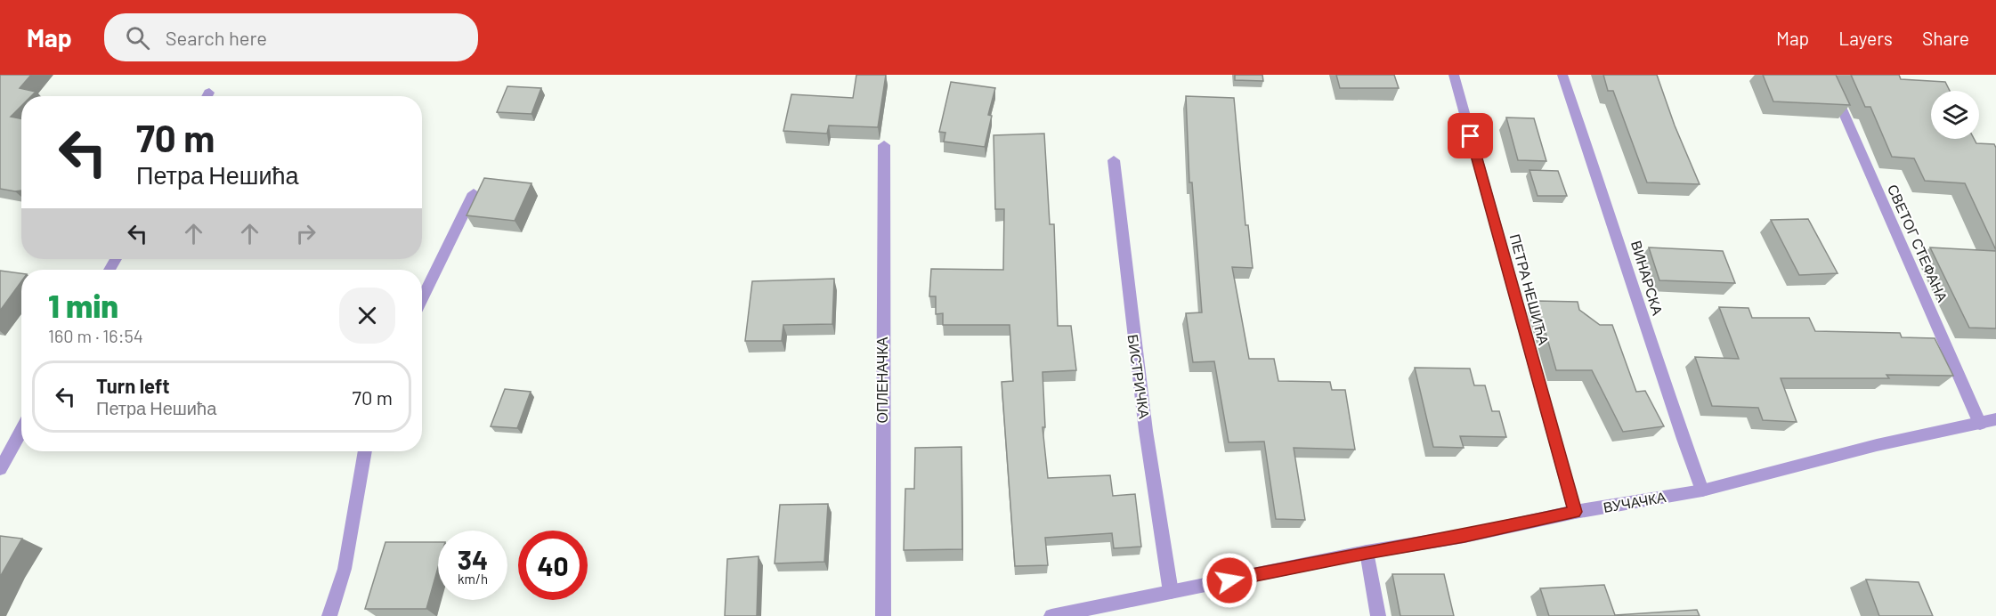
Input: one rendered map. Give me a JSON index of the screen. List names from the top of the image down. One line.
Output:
{"streets":{"street":["СВЕТОГ СТЕФАНА","ВИНАРСКА","ПЕТРА НЕШИЋА","БИСТРИЧКА","ОПЛЕНАЧКА","ВУЧАЧКА"]},"crossings":[["СВЕТОГ СТЕФАНА","ВУЧАЧКА"],["ВИНАРСКА","ВУЧАЧКА"],["ПЕТРА НЕШИЋА","ВУЧАЧКА"],["БИСТРИЧКА","ВУЧАЧКА"]],"page":{"header":"Map","search":"Search here","nav":["Map","Layers","Share"],"turn":["70 m","Петра Нешића"],"heading":["1 min","160 m · 16:54"],"list":[{"name":"Turn left","note":"Петра Нешића","value":"70 m"}],"speed":"34 km/h","limit":"40"}}
